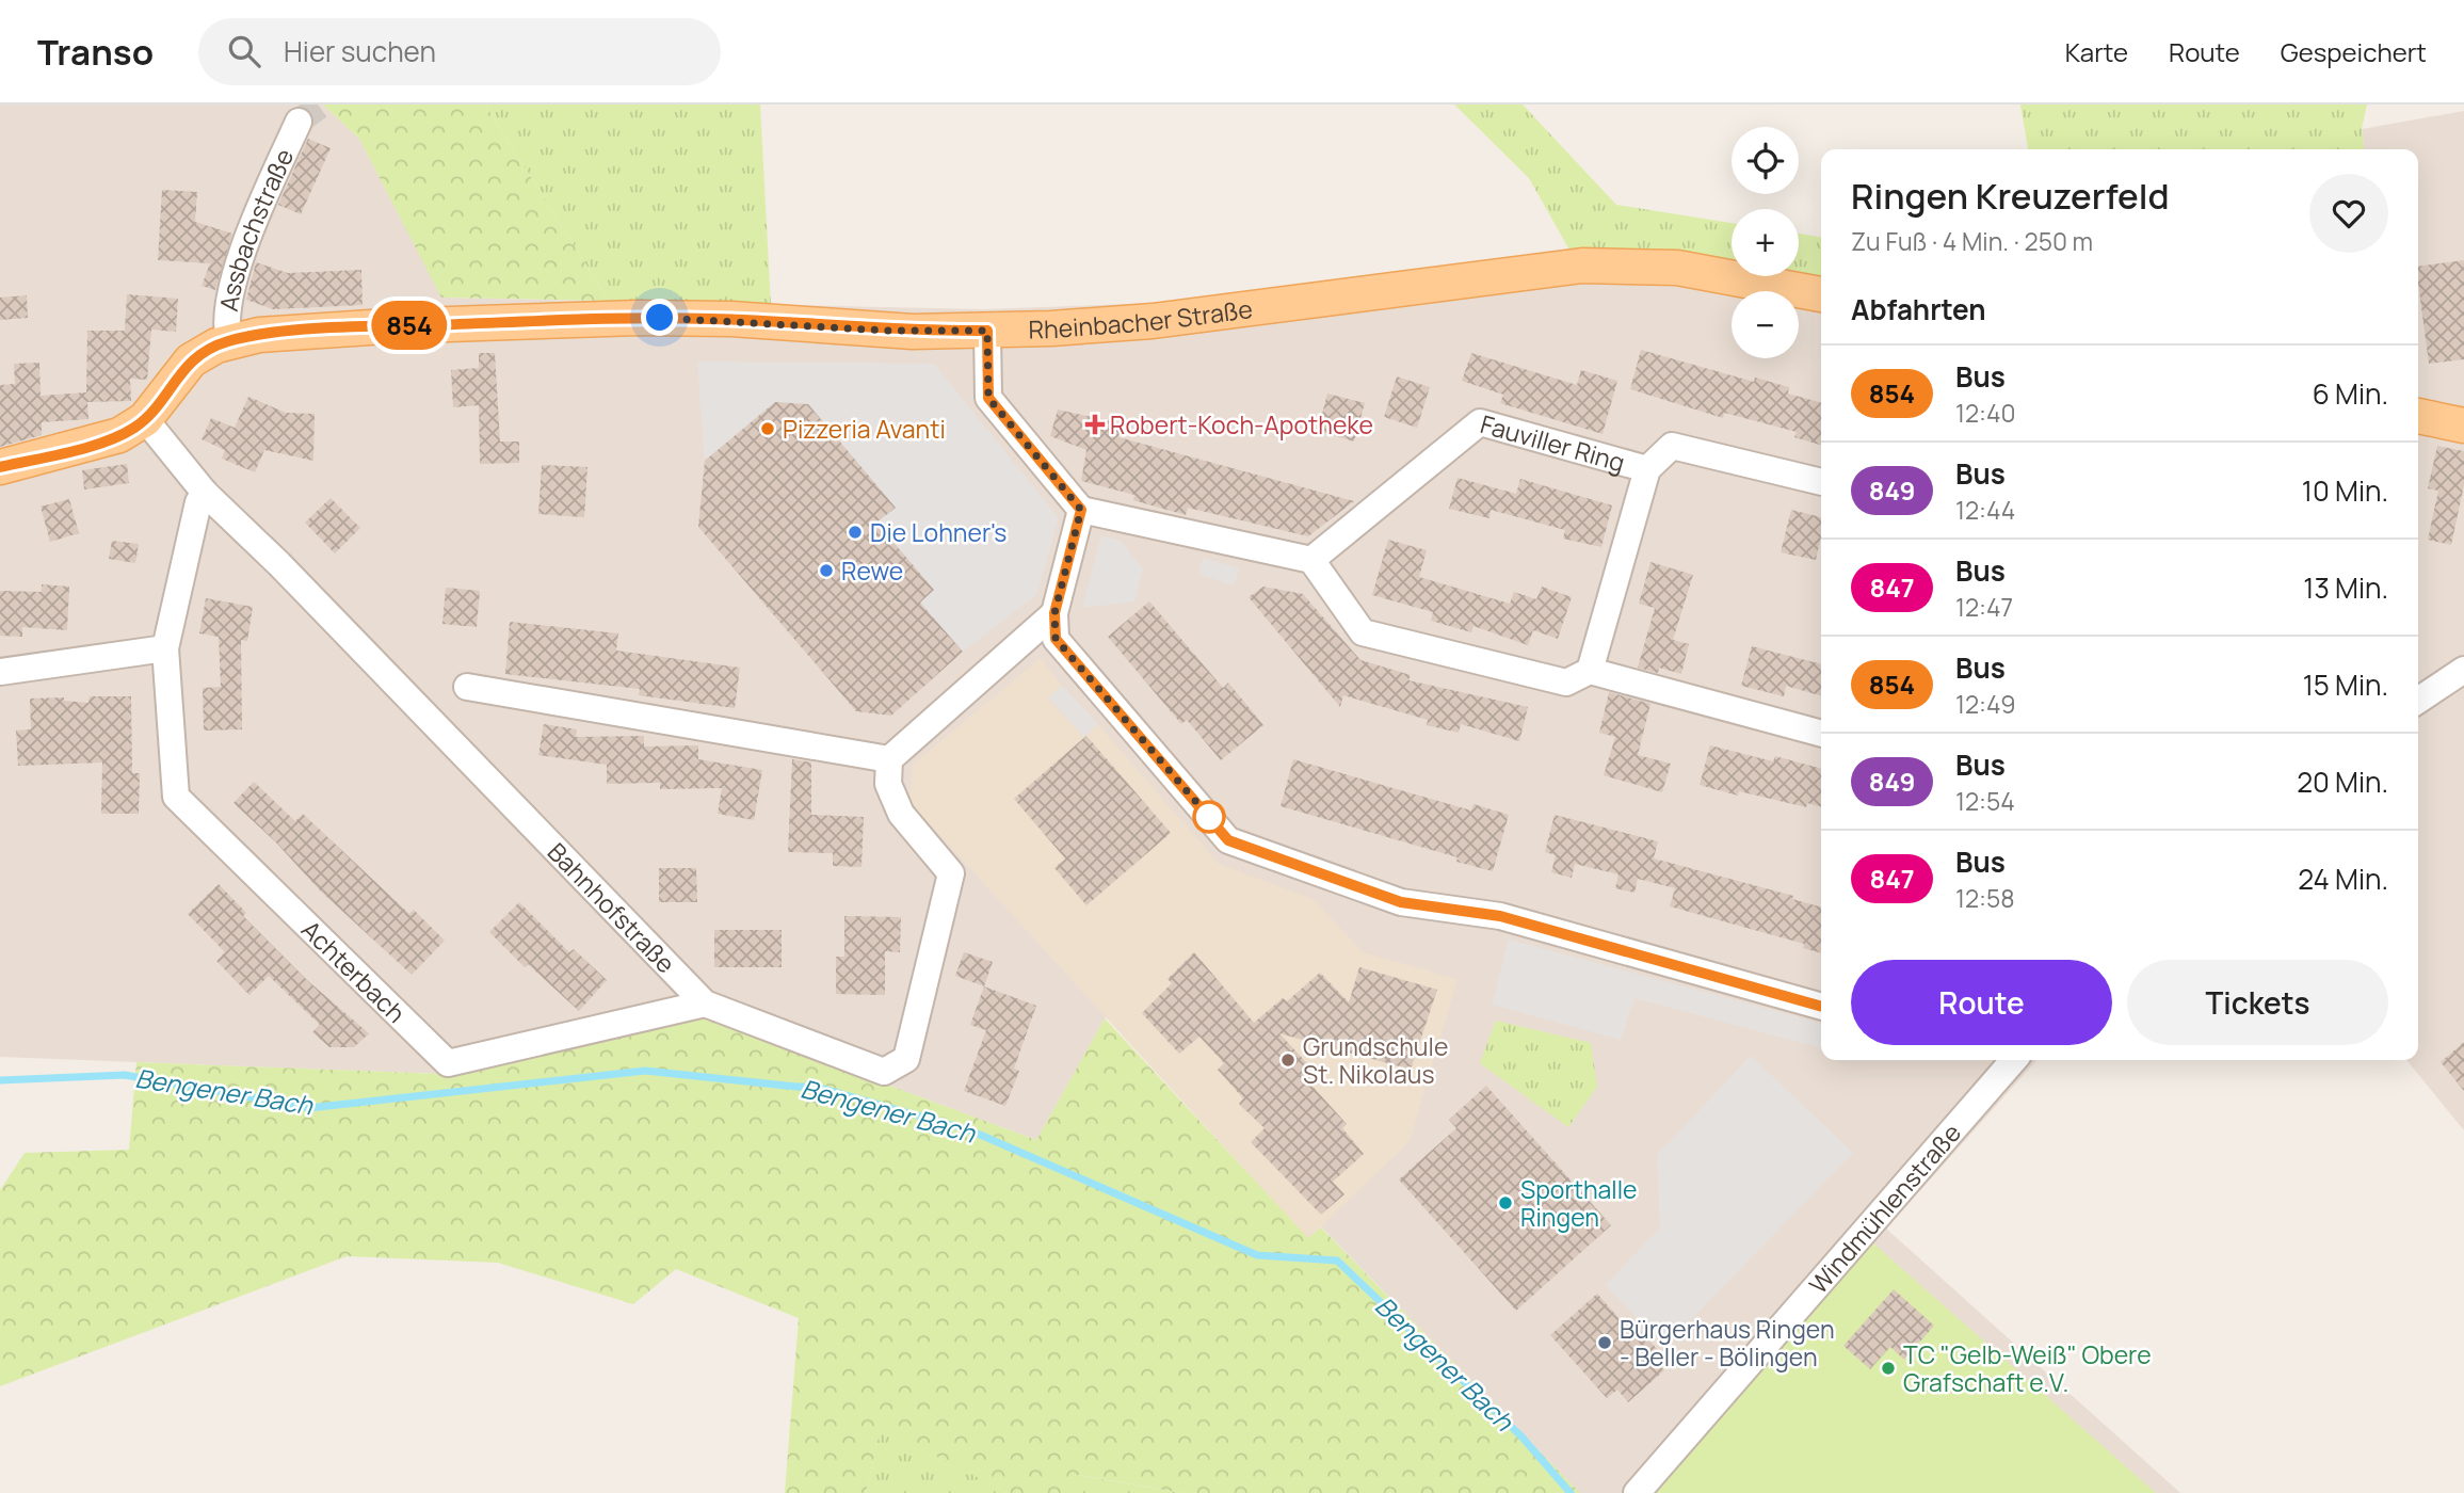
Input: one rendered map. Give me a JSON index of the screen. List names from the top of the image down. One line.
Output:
{"streets":{"main road":["Rheinbacher Straße"],"street":["Assbachstraße","Fauviller Ring","Bahnhofstraße","Achterbach","Windmühlenstraße"]},"crossings":[["Assbachstraße","Rheinbacher Straße"],["Rheinbacher Straße","Bahnhofstraße"],["Bahnhofstraße","Achterbach"]],"water":["Bengener Bach"],"places":{"health":["Robert-Koch-Apotheke"],"other":["Pizzeria Avanti","Die Lohner's","Rewe","Grundschule St. Nikolaus","Sporthalle Ringen","Bürgerhaus Ringen - Beller - Bölingen","TC \"Gelb-Weiß\" Obere Grafschaft e.V."]},"lines":["bus line 854"],"page":{"header":"Transo","search":"Hier suchen","nav":["Karte","Route","Gespeichert"],"on_map":"854","map_buttons":["+","−"],"heading":[["Ringen Kreuzerfeld","Zu Fuß · 4 Min. · 250 m"],"Abfahrten"],"list":[{"mark":"854","name":"Bus","note":"12:40","value":"6 Min."},{"mark":"849","name":"Bus","note":"12:44","value":"10 Min."},{"mark":"847","name":"Bus","note":"12:47","value":"13 Min."},{"mark":"854","name":"Bus","note":"12:49","value":"15 Min."},{"mark":"849","name":"Bus","note":"12:54","value":"20 Min."},{"mark":"847","name":"Bus","note":"12:58","value":"24 Min."}],"buttons":["Route","Tickets"]}}
